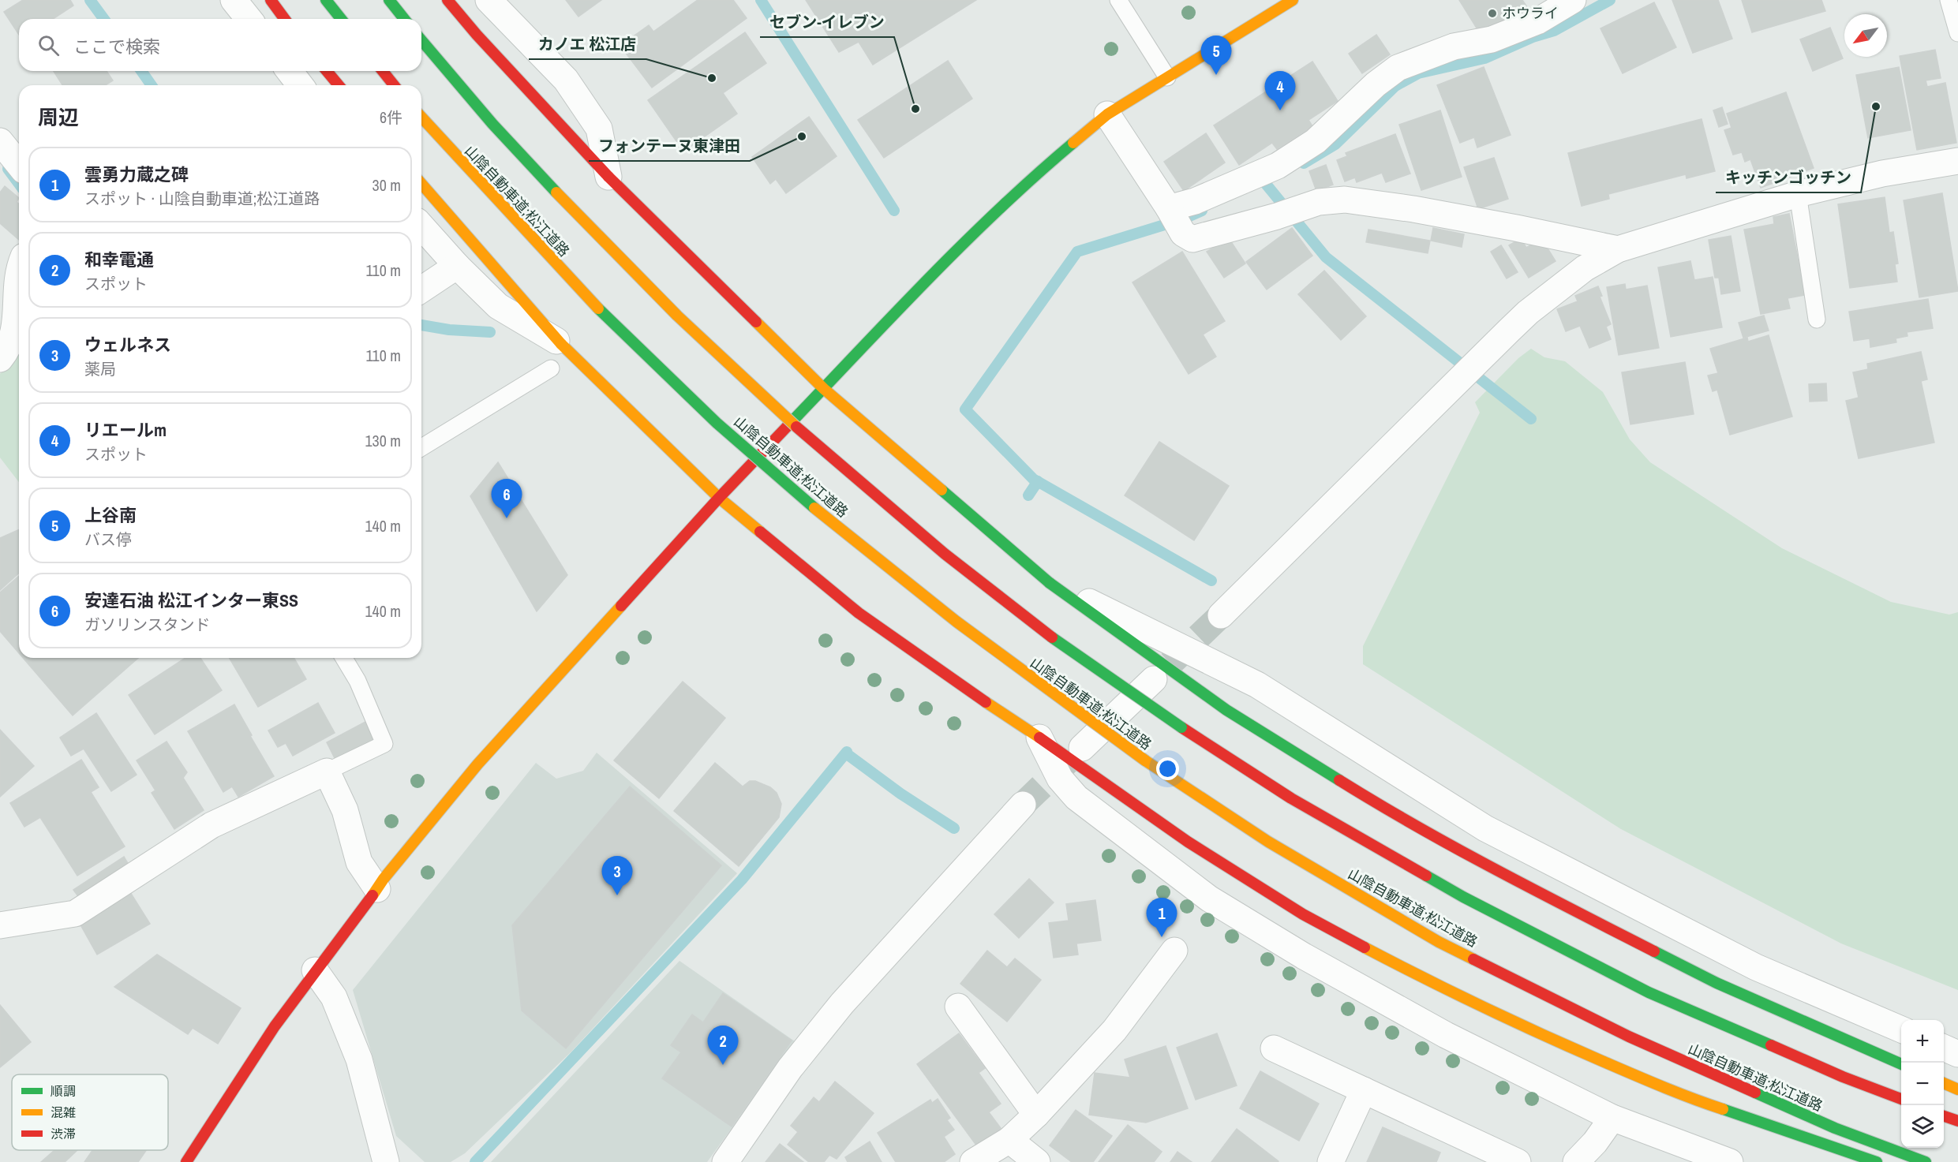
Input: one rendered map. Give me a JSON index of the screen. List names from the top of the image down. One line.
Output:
{"streets":{"main road":["山陰自動車道;松江道路"]},"places":["ホウライ","カノエ 松江店","キッチンゴッチン","セブン-イレブン","フォンテーヌ東津田"],"legend":["順調","混雑","渋滞"],"north":"bottom left","page":{"search":"ここで検索","pins":["5","4","6","3","1","2"],"heading":["周辺","6件"],"list":[{"mark":"1","name":"雲勇力蔵之碑","note":"スポット · 山陰自動車道;松江道路","value":"30 m"},{"mark":"2","name":"和幸電通","note":"スポット","value":"110 m"},{"mark":"3","name":"ウェルネス","note":"薬局","value":"110 m"},{"mark":"4","name":"リエールm","note":"スポット","value":"130 m"},{"mark":"5","name":"上谷南","note":"バス停","value":"140 m"},{"mark":"6","name":"安達石油 松江インター東SS","note":"ガソリンスタンド","value":"140 m"}],"map_buttons":["+","−"]}}
